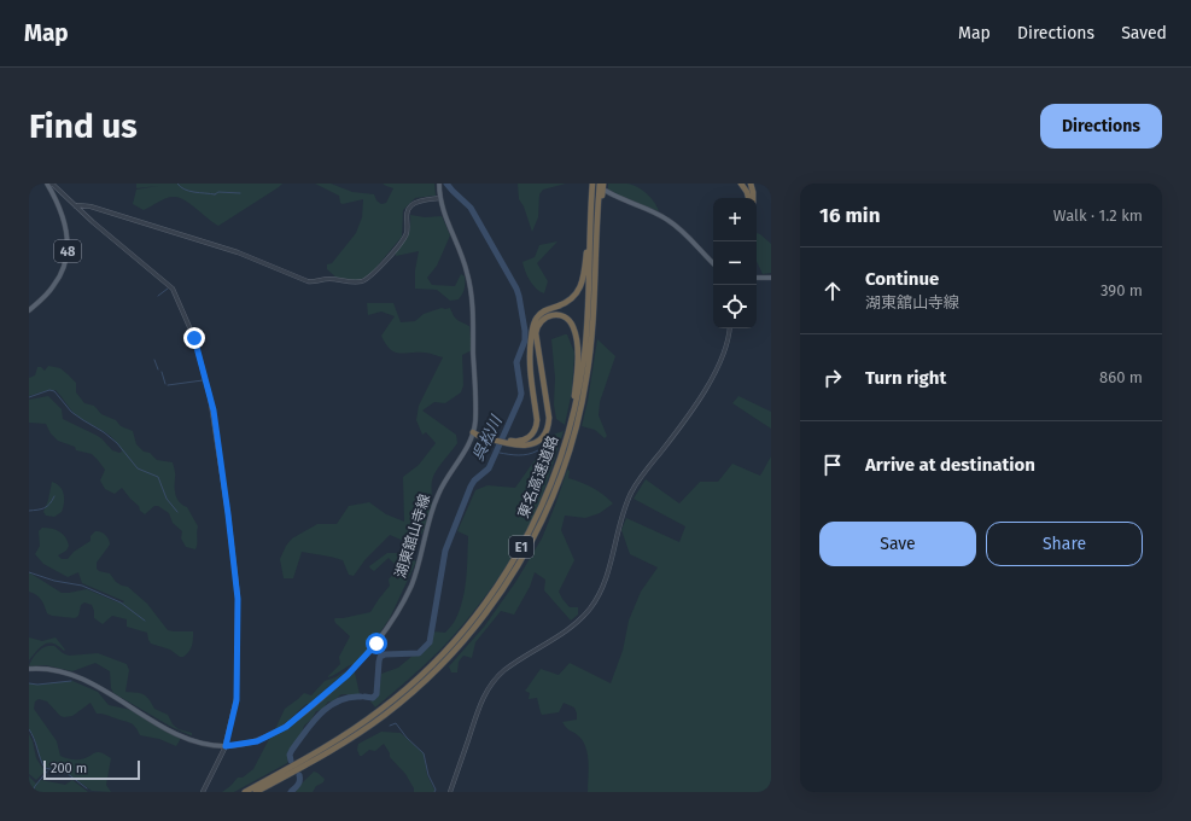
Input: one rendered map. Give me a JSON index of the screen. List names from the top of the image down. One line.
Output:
{"streets":{"highway":["東名高速道路","E1"],"main road":["48","湖東舘山寺線"]},"water":["呉松川"],"scale_bar":"200 m","page":{"header":"Map","nav":["Map","Directions","Saved"],"buttons":["Directions",["Save","Share"]],"title":"Find us","heading":["16 min","Walk · 1.2 km"],"map_buttons":["+","−"],"list":[["Continue","湖東舘山寺線","390 m"],["Turn right","860 m"],"Arrive at destination"],"scale":"200 m"}}
